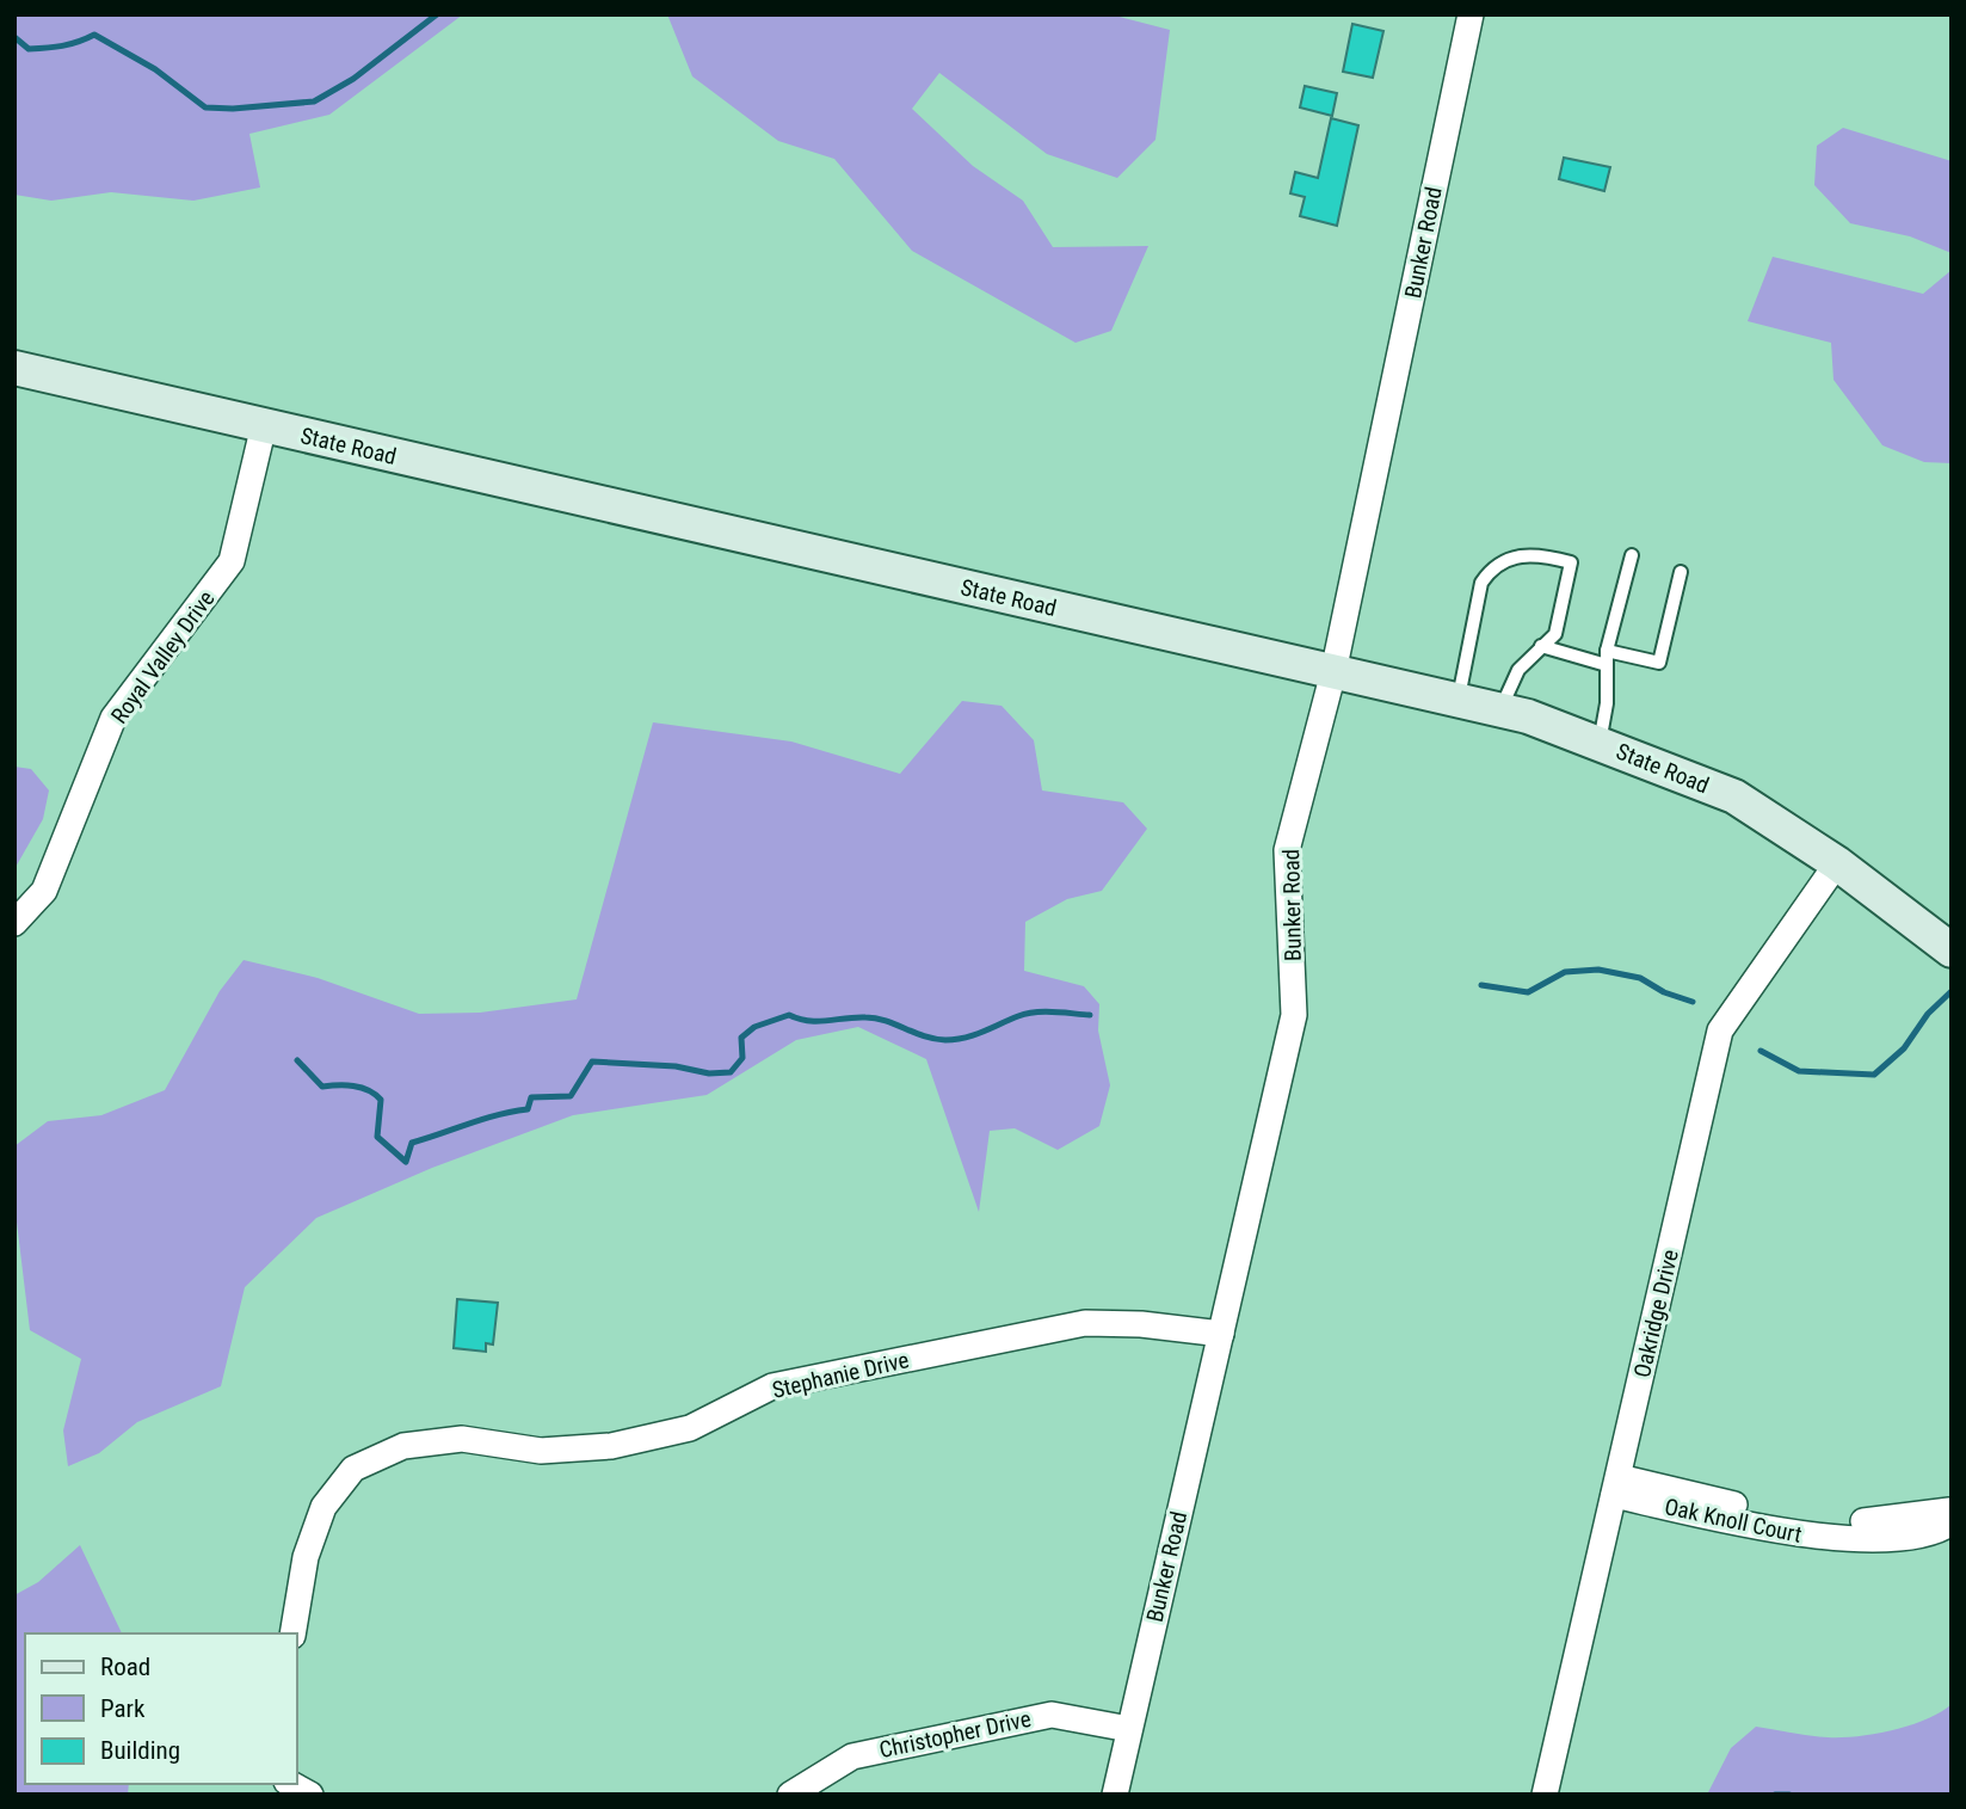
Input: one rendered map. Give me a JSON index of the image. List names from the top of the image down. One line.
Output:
{"streets":{"main road":["State Road"],"street":["Bunker Road","Royal Valley Drive","Oakridge Drive","Stephanie Drive","Oak Knoll Court","Christopher Drive"]},"crossings":[["Bunker Road","State Road"],["Bunker Road","Stephanie Drive"],["Bunker Road","Christopher Drive"],["State Road","Royal Valley Drive"],["State Road","Oakridge Drive"],["Oakridge Drive","Oak Knoll Court"]],"legend":["Road","Park","Building"]}
